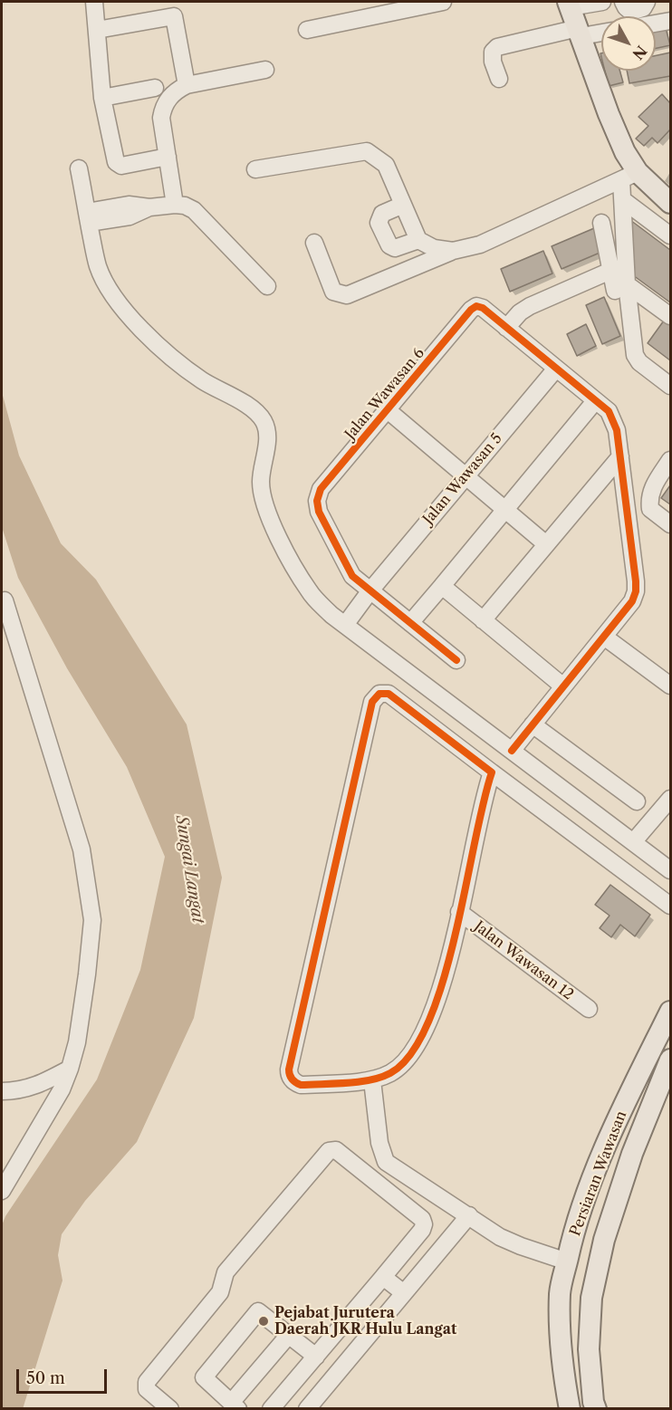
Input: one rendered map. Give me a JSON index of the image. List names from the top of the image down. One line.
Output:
{"streets":{"main road":["Persiaran Wawasan"],"street":["Jalan Wawasan 6","Jalan Wawasan 5","Jalan Wawasan 12"]},"crossings":[["Jalan Wawasan 6","Jalan Wawasan 5"]],"water":["Sungai Langat"],"places":["Pejabat Jurutera Daerah JKR Hulu Langat"],"scale_bar":"50 m","north":"bottom right"}
